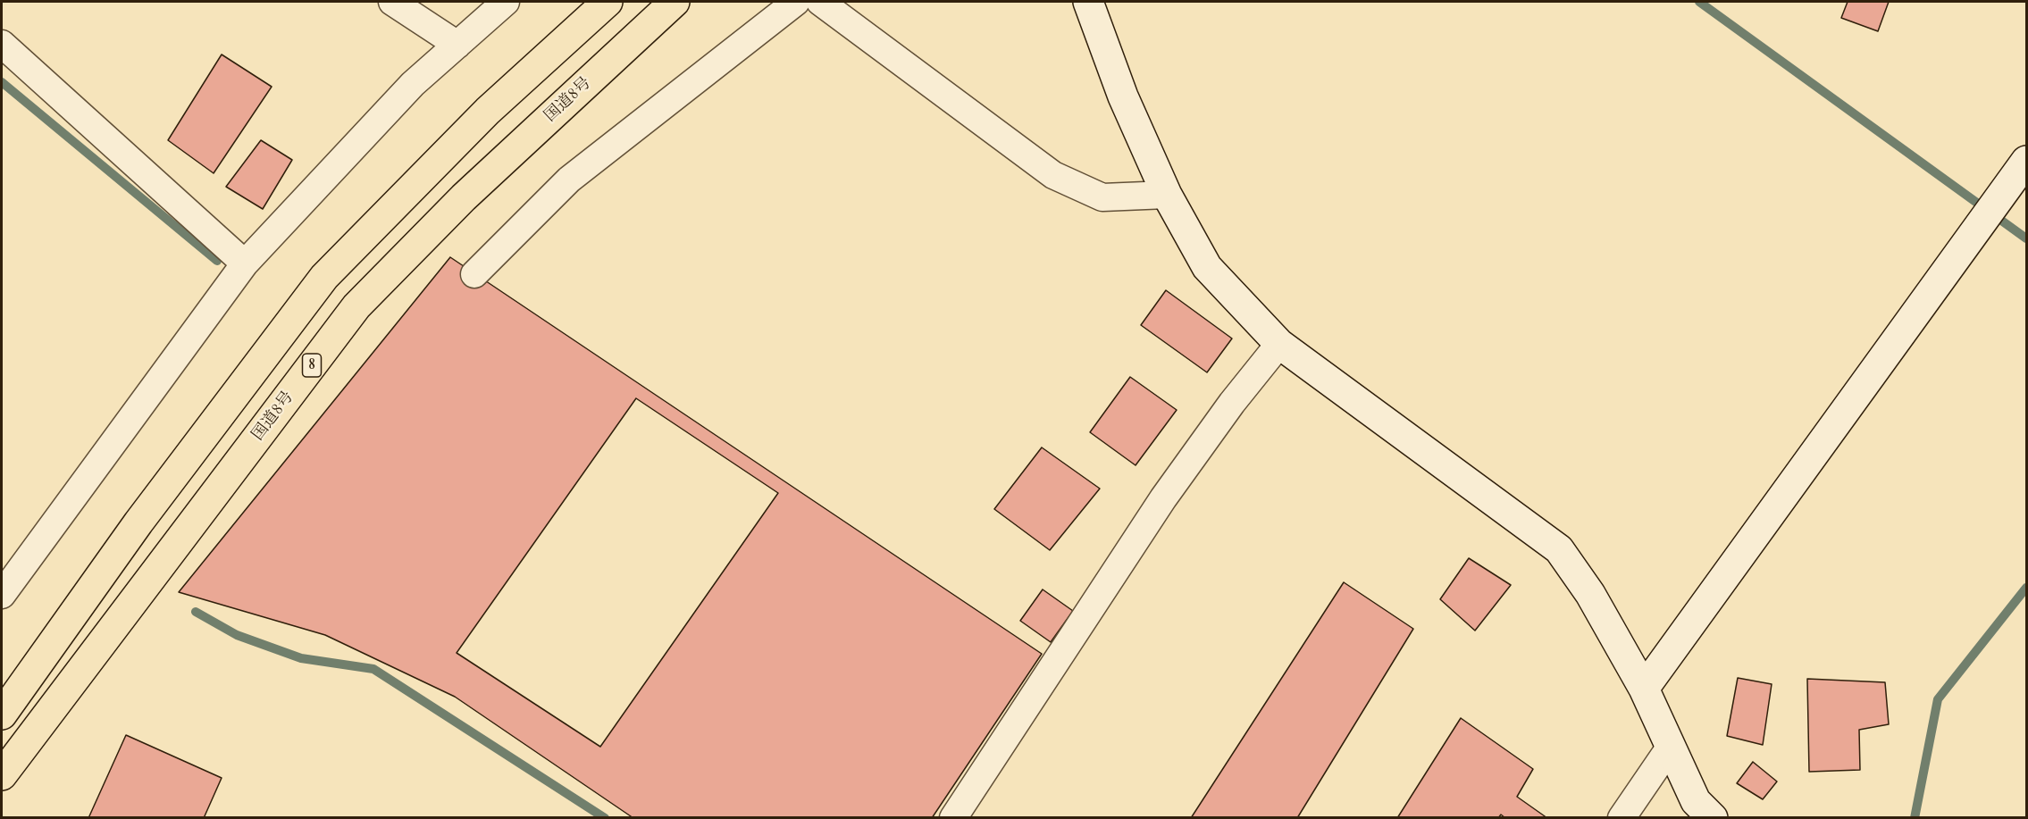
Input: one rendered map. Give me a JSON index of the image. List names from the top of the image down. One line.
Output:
{"streets":{"highway":["国道8号","8"]}}
